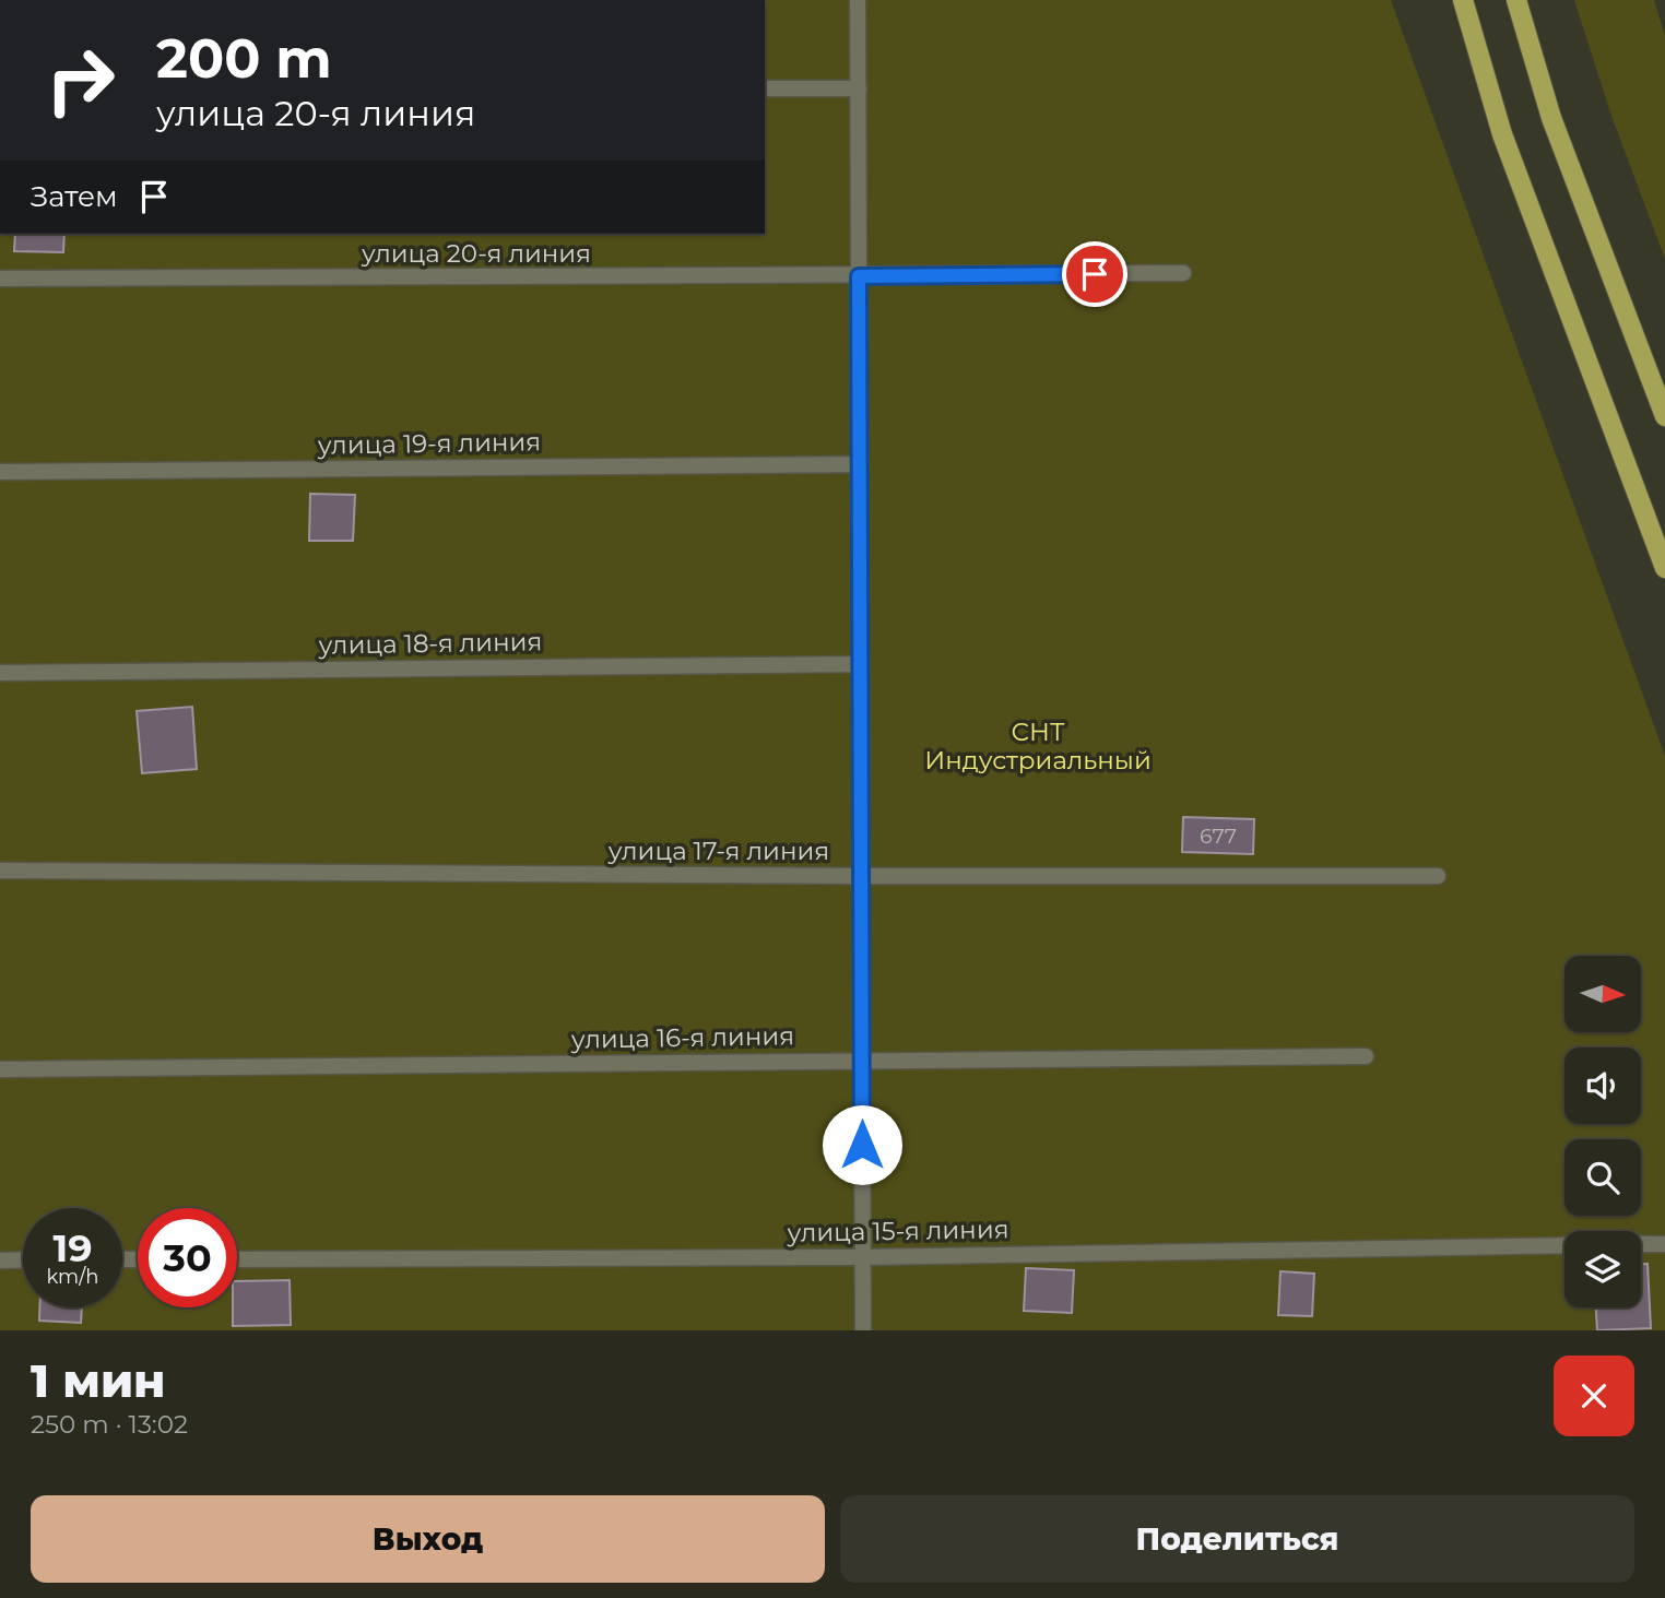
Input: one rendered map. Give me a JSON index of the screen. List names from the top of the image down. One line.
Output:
{"streets":{"street":["улица 20-я линия","улица 19-я линия","улица 18-я линия","улица 17-я линия","улица 16-я линия","улица 15-я линия"]},"parks":["СНТ Индустриальный"],"house_numbers":["677"],"north":"right","page":{"turn":["200 m","улица 20-я линия"],"then":"Затем","speed":"19 km/h","limit":"30","heading":["1 мин","250 m · 13:02"],"buttons":["Выход","Поделиться"]}}
